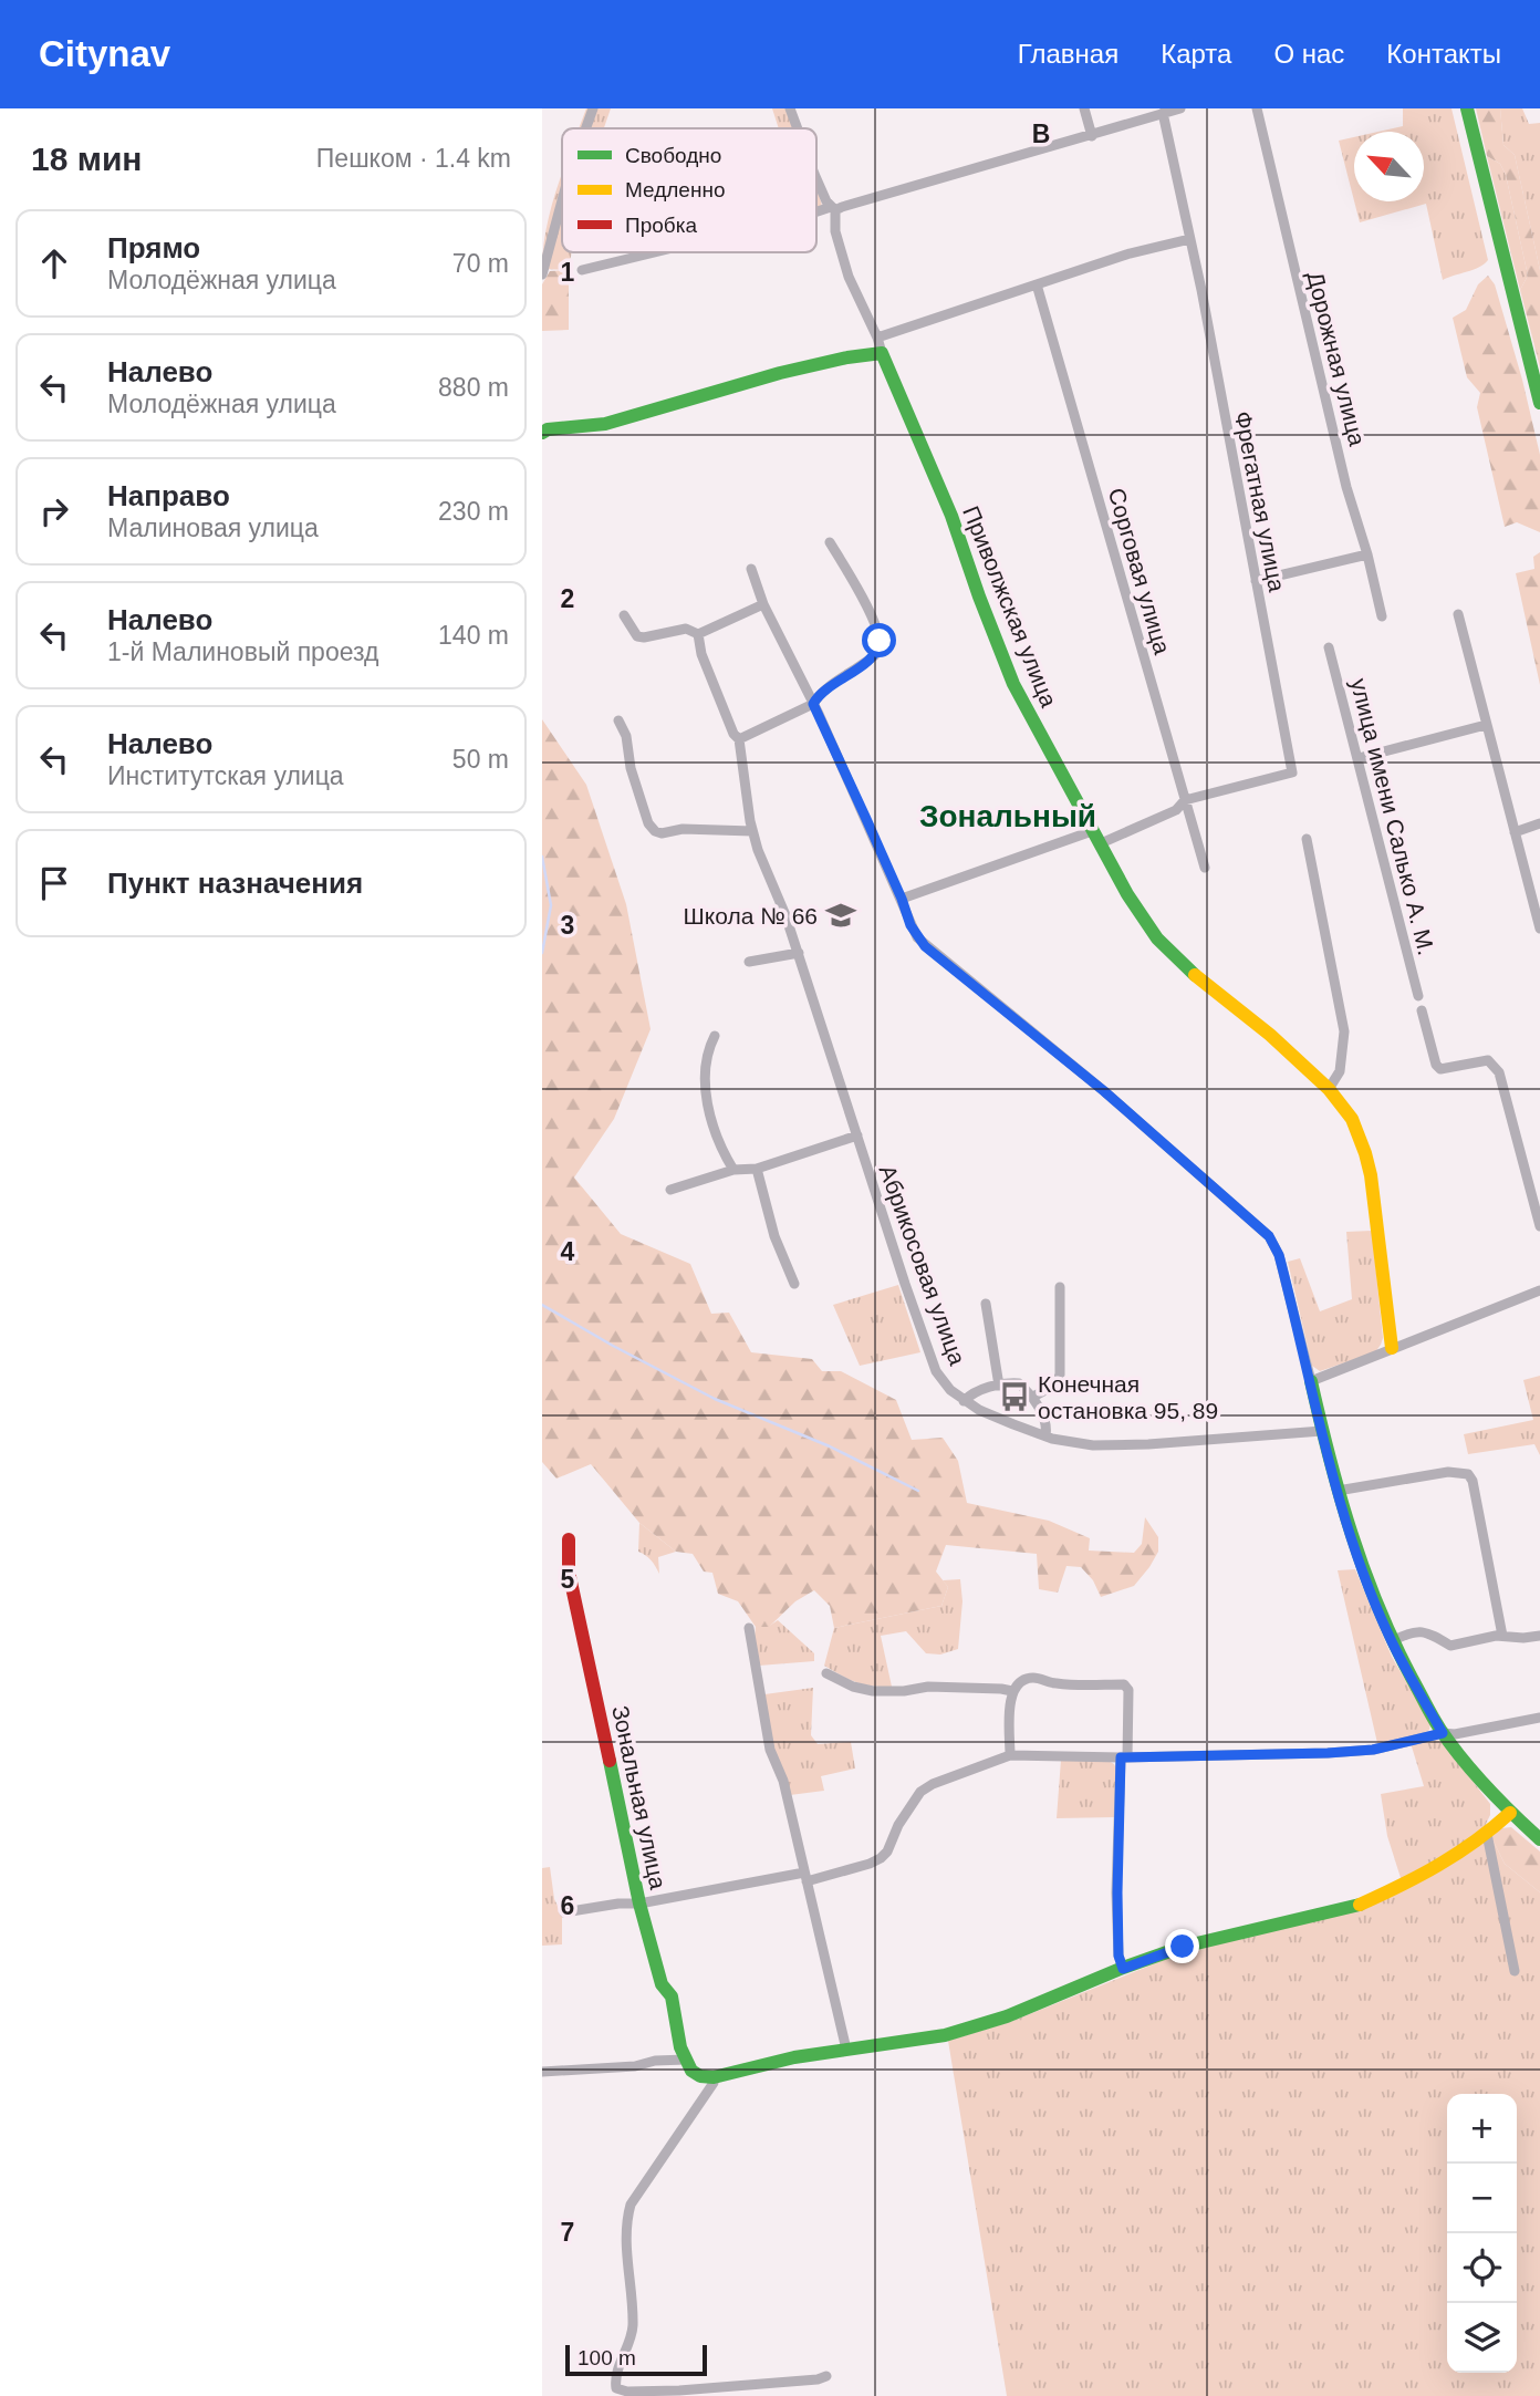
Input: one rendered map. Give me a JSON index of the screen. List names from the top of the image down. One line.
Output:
{"streets":{"street":["Дорожная улица","Фрегатная улица","Сорговая улица","Приволжская улица","улица имени Салько А. М.","Абрикосовая улица","Зональная улица"]},"crossings":[["Фрегатная улица","Сорговая улица"]],"districts":["Зональный"],"places":{"school or university":["Школа № 66"],"bus stop":["Конечная остановка 95, 89"]},"legend":["Свободно","Медленно","Пробка"],"scale_bar":"100 m","north":"top left","page":{"header":"Citynav","nav":["Главная","Карта","О нас","Контакты"],"heading":["18 мин","Пешком · 1.4 km"],"list":[["Прямо","Молодёжная улица","70 m"],["Налево","Молодёжная улица","880 m"],["Направо","Малиновая улица","230 m"],["Налево","1-й Малиновый проезд","140 m"],["Налево","Институтская улица","50 m"],"Пункт назначения"],"map_buttons":["+","−"],"scale":"100 m"},"grid":{"columns":["B"],"rows":["1","2","3","4","5","6","7"]}}
